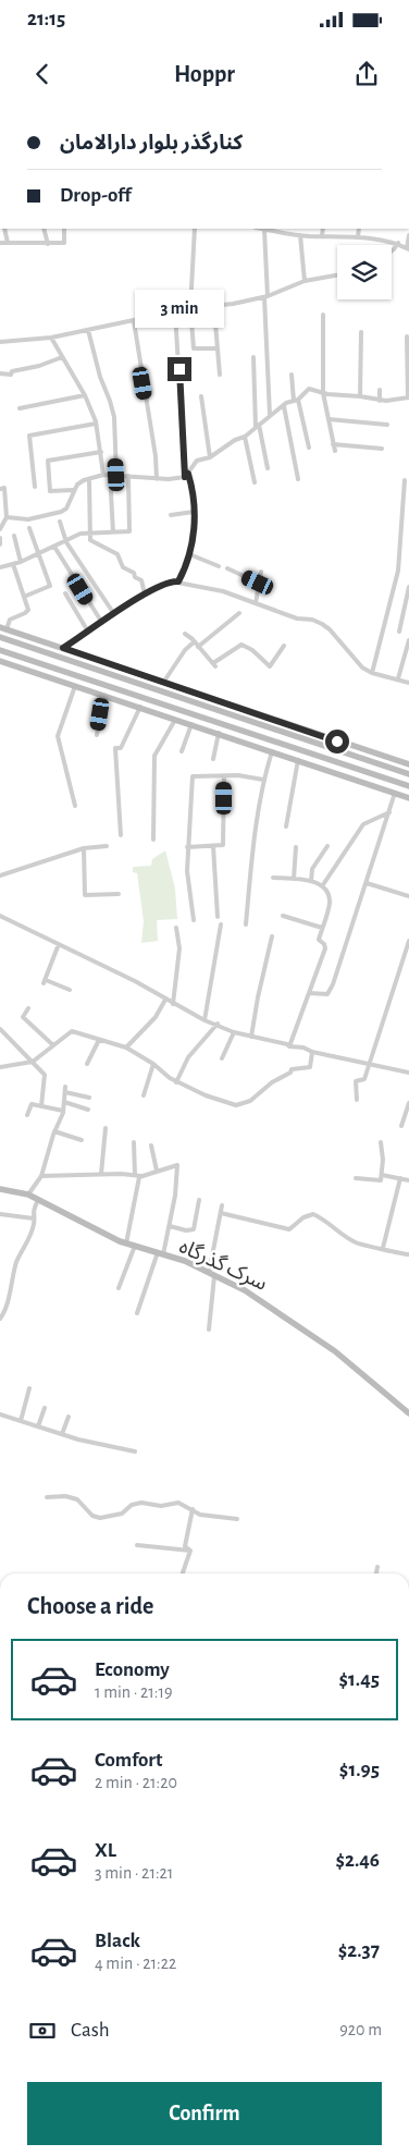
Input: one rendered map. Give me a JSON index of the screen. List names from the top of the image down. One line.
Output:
{"streets":{"street":["سرک گذرگاه"]},"page":{"status":"21:15","header":"Hoppr","banner":["کنارگذر بلوار دارالامان","Drop-off"],"bubble":"3 min","heading":"Choose a ride","list":[{"name":"Economy","note":"1 min · 21:19","value":"$1.45"},{"name":"Comfort","note":"2 min · 21:20","value":"$1.95"},{"name":"XL","note":"3 min · 21:21","value":"$2.46"},{"name":"Black","note":"4 min · 21:22","value":"$2.37"}],"pay":["Cash","920 m"],"buttons":"Confirm"}}
